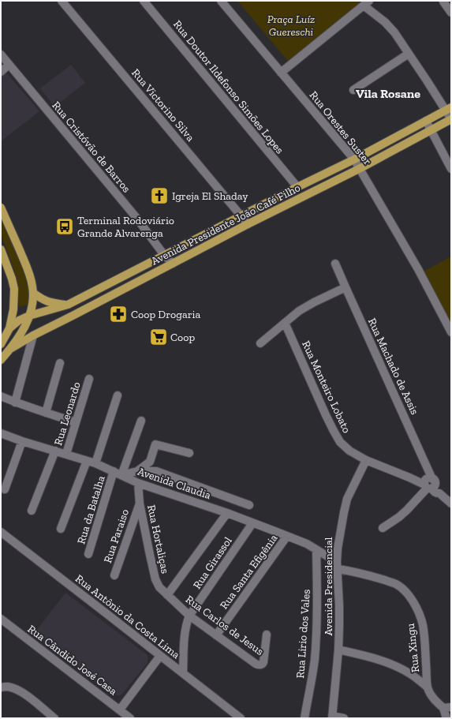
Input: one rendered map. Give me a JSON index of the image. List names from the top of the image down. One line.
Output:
{"streets":{"main road":["Avenida Presidente João Café Filho"],"street":["Rua Doutor Ildefonso Simões Lopes","Rua Victorino Silva","Rua Orestes Suster","Rua Cristóvão de Barros","Rua Machado de Assis","Rua Monteiro Lobato","Rua Leonardo","Avenida Claudia","Rua da Batalha","Rua Paraiso","Rua Hortaliças","Rua Girassol","Rua Santa Efigênia","Avenida Presidencial","Rua Antônio da Costa Lima","Rua Carlos de Jesus","Rua Lirio dos Vales","Rua Xingu","Rua Cândido José Casa"]},"crossings":[["Rua Doutor Ildefonso Simões Lopes","Avenida Presidente João Café Filho"],["Rua Victorino Silva","Avenida Presidente João Café Filho"],["Rua Orestes Suster","Avenida Presidente João Café Filho"],["Rua Cristóvão de Barros","Avenida Presidente João Café Filho"],["Rua Machado de Assis","Rua Monteiro Lobato"],["Rua Monteiro Lobato","Avenida Presidencial"],["Rua Leonardo","Avenida Claudia"],["Avenida Claudia","Rua da Batalha"],["Avenida Claudia","Rua Hortaliças"],["Avenida Claudia","Rua Girassol"],["Avenida Claudia","Rua Santa Efigênia"],["Avenida Claudia","Avenida Presidencial"],["Avenida Claudia","Rua Lirio dos Vales"],["Avenida Claudia","Rua Xingu"],["Rua Paraiso","Rua Hortaliças"],["Rua Hortaliças","Rua Carlos de Jesus"],["Rua Girassol","Rua Antônio da Costa Lima"],["Rua Girassol","Rua Carlos de Jesus"],["Rua Santa Efigênia","Rua Carlos de Jesus"],["Avenida Presidencial","Rua Xingu"]],"districts":["Vila Rosane"],"parks":["Praça Luíz Guereschi"],"places":{"church":["Igreja El Shaday"],"bus stop":["Terminal Rodoviário Grande Alvarenga"],"pharmacy":["Coop Drogaria"],"supermarket":["Coop"]}}
